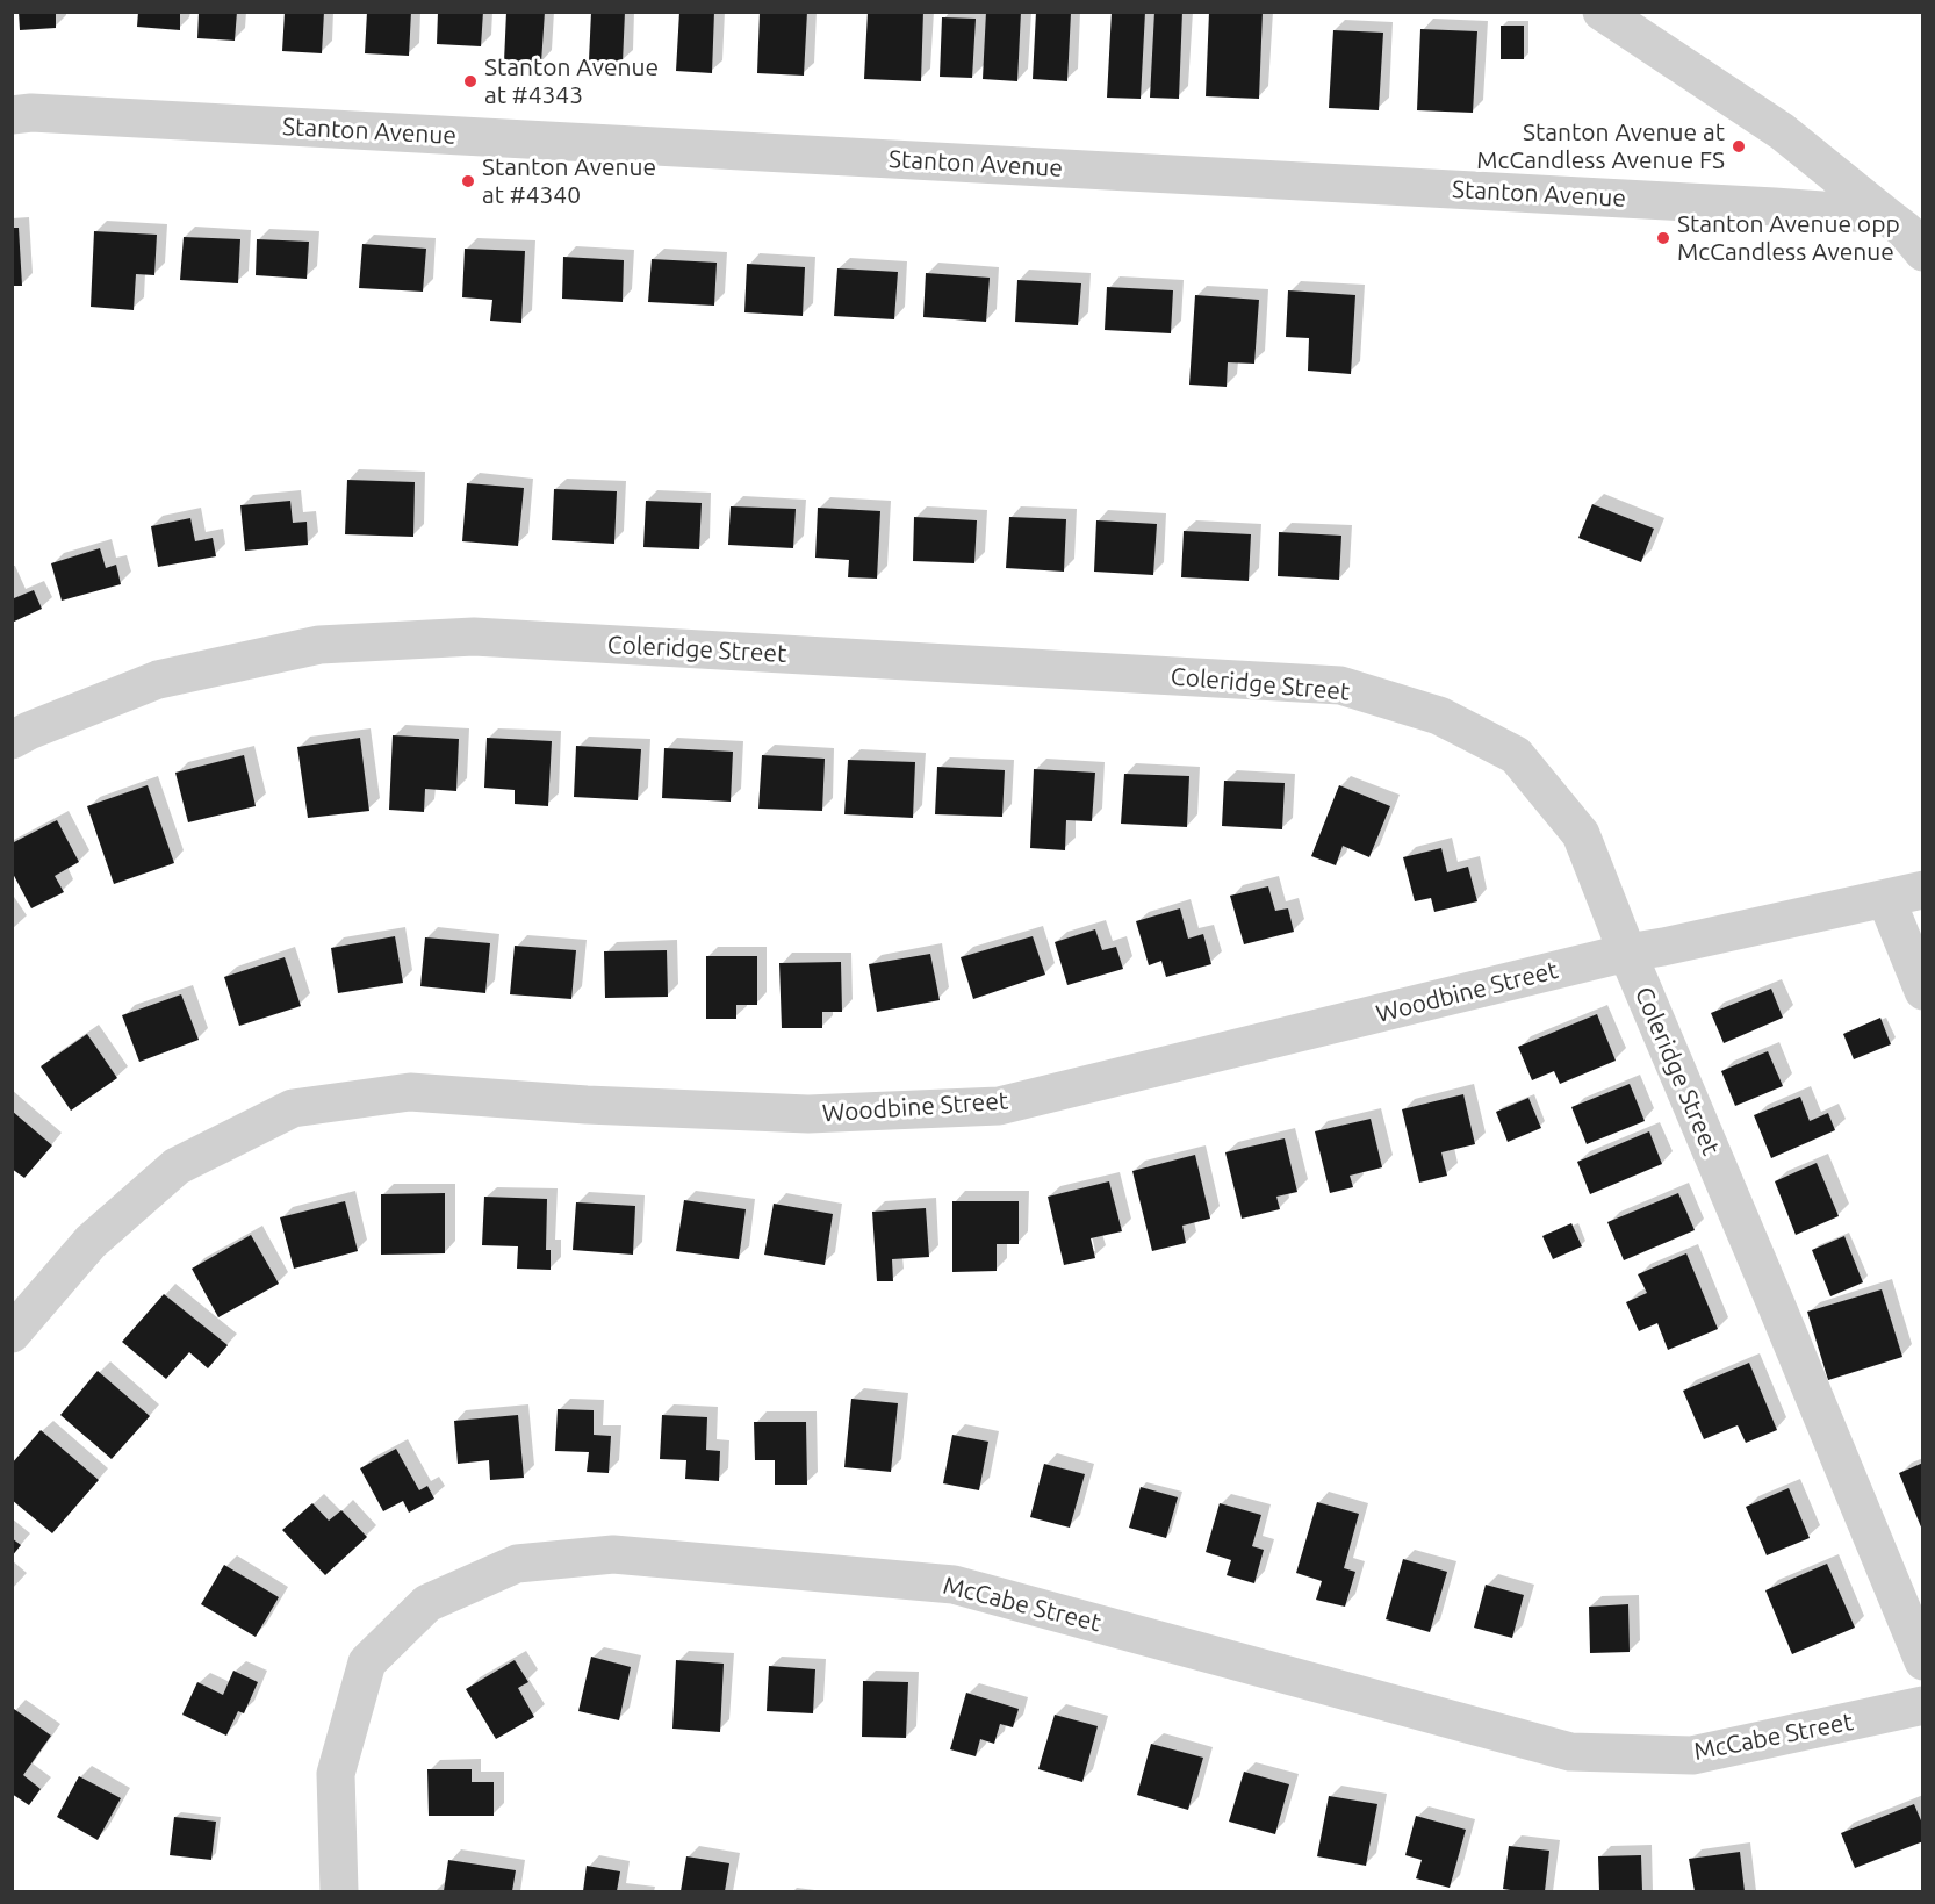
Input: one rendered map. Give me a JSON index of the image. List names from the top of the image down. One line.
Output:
{"streets":{"street":["Stanton Avenue","Coleridge Street","Woodbine Street","McCabe Street"]},"crossings":[["Coleridge Street","Woodbine Street"]],"places":["Stanton Avenue at #4343","Stanton Avenue at McCandless Avenue FS","Stanton Avenue at #4340","Stanton Avenue opp McCandless Avenue"]}
